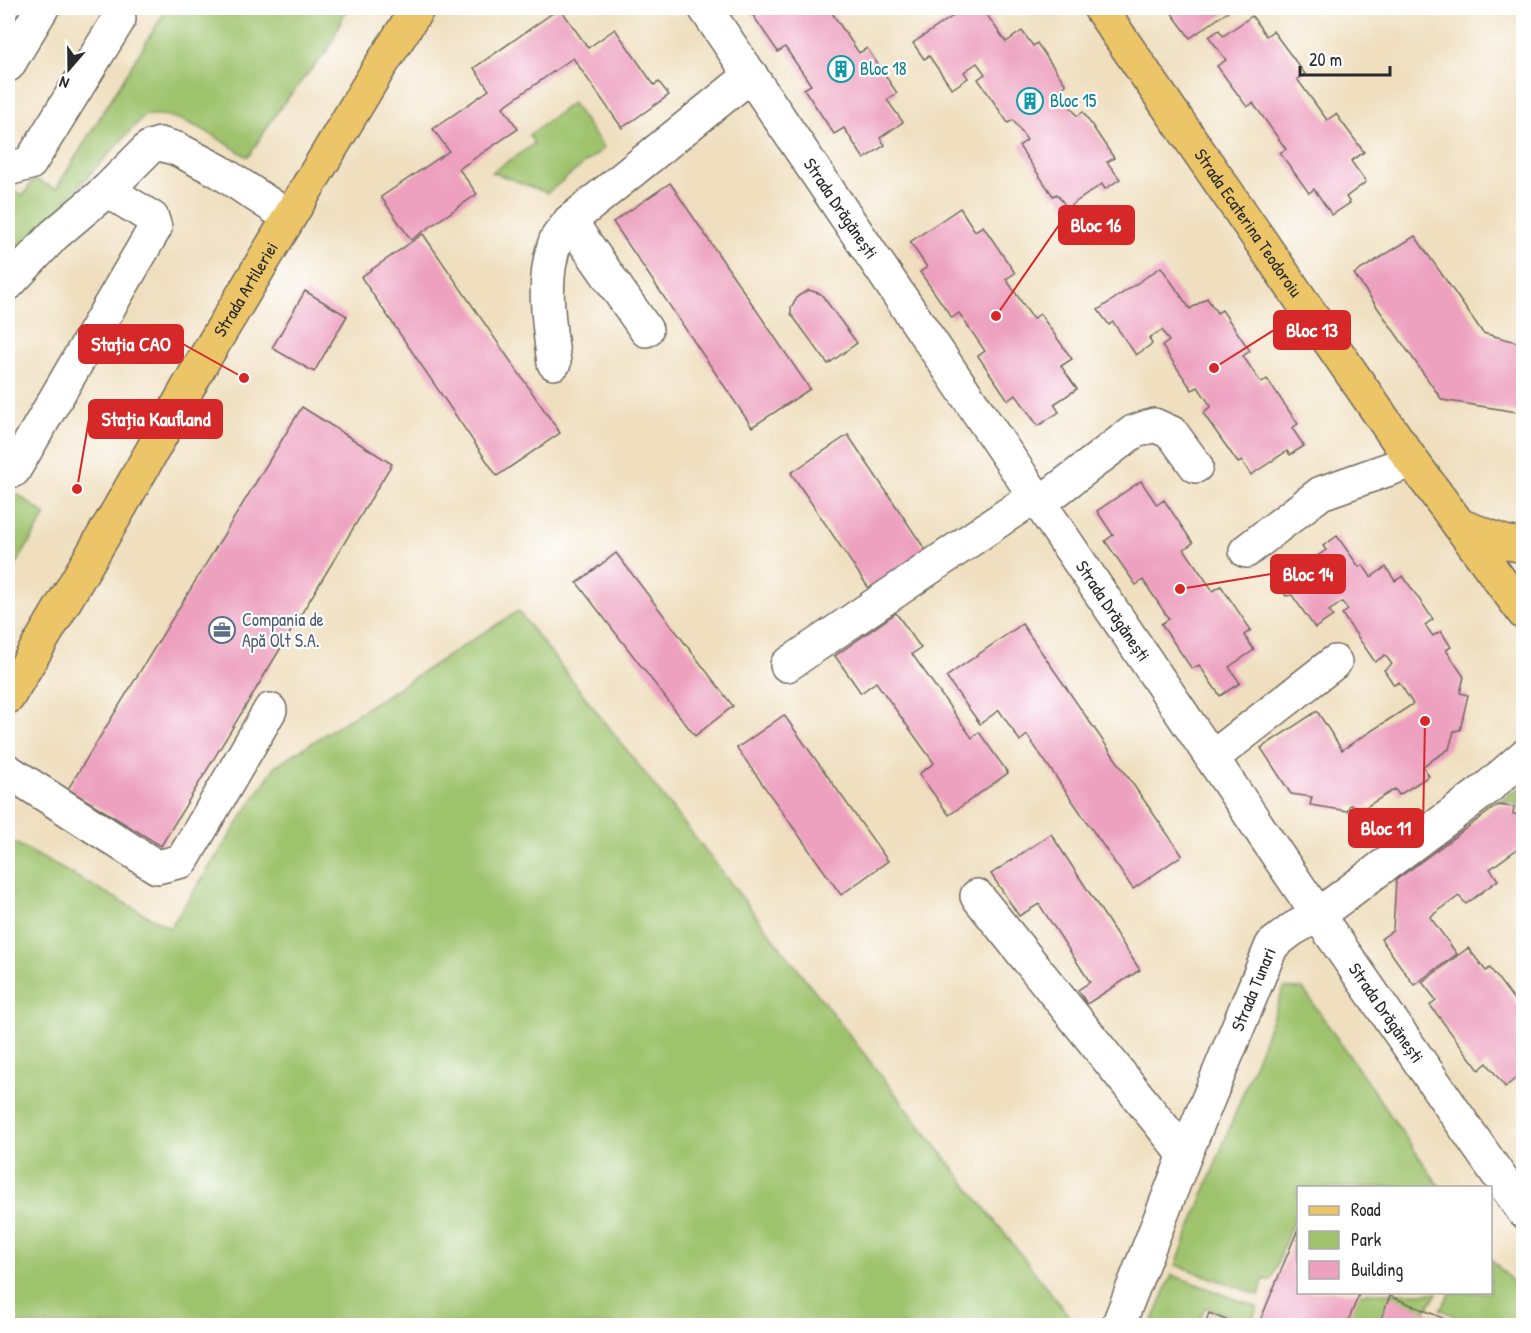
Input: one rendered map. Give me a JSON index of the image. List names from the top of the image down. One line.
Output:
{"streets":{"main road":["Strada Ecaterina Teodoroiu","Strada Artileriei"],"street":["Strada Drăgănești","Strada Tunari"]},"crossings":[["Strada Drăgănești","Strada Tunari"]],"places":{"building":["Bloc 18","Bloc 15"],"other":["Bloc 16","Bloc 13","Stația CAO","Stația Kaufland","Bloc 14","Bloc 11"],"office":["Compania de Apă Olt S.A."]},"legend":["Road","Park","Building"],"scale_bar":"20 m","north":"bottom"}
